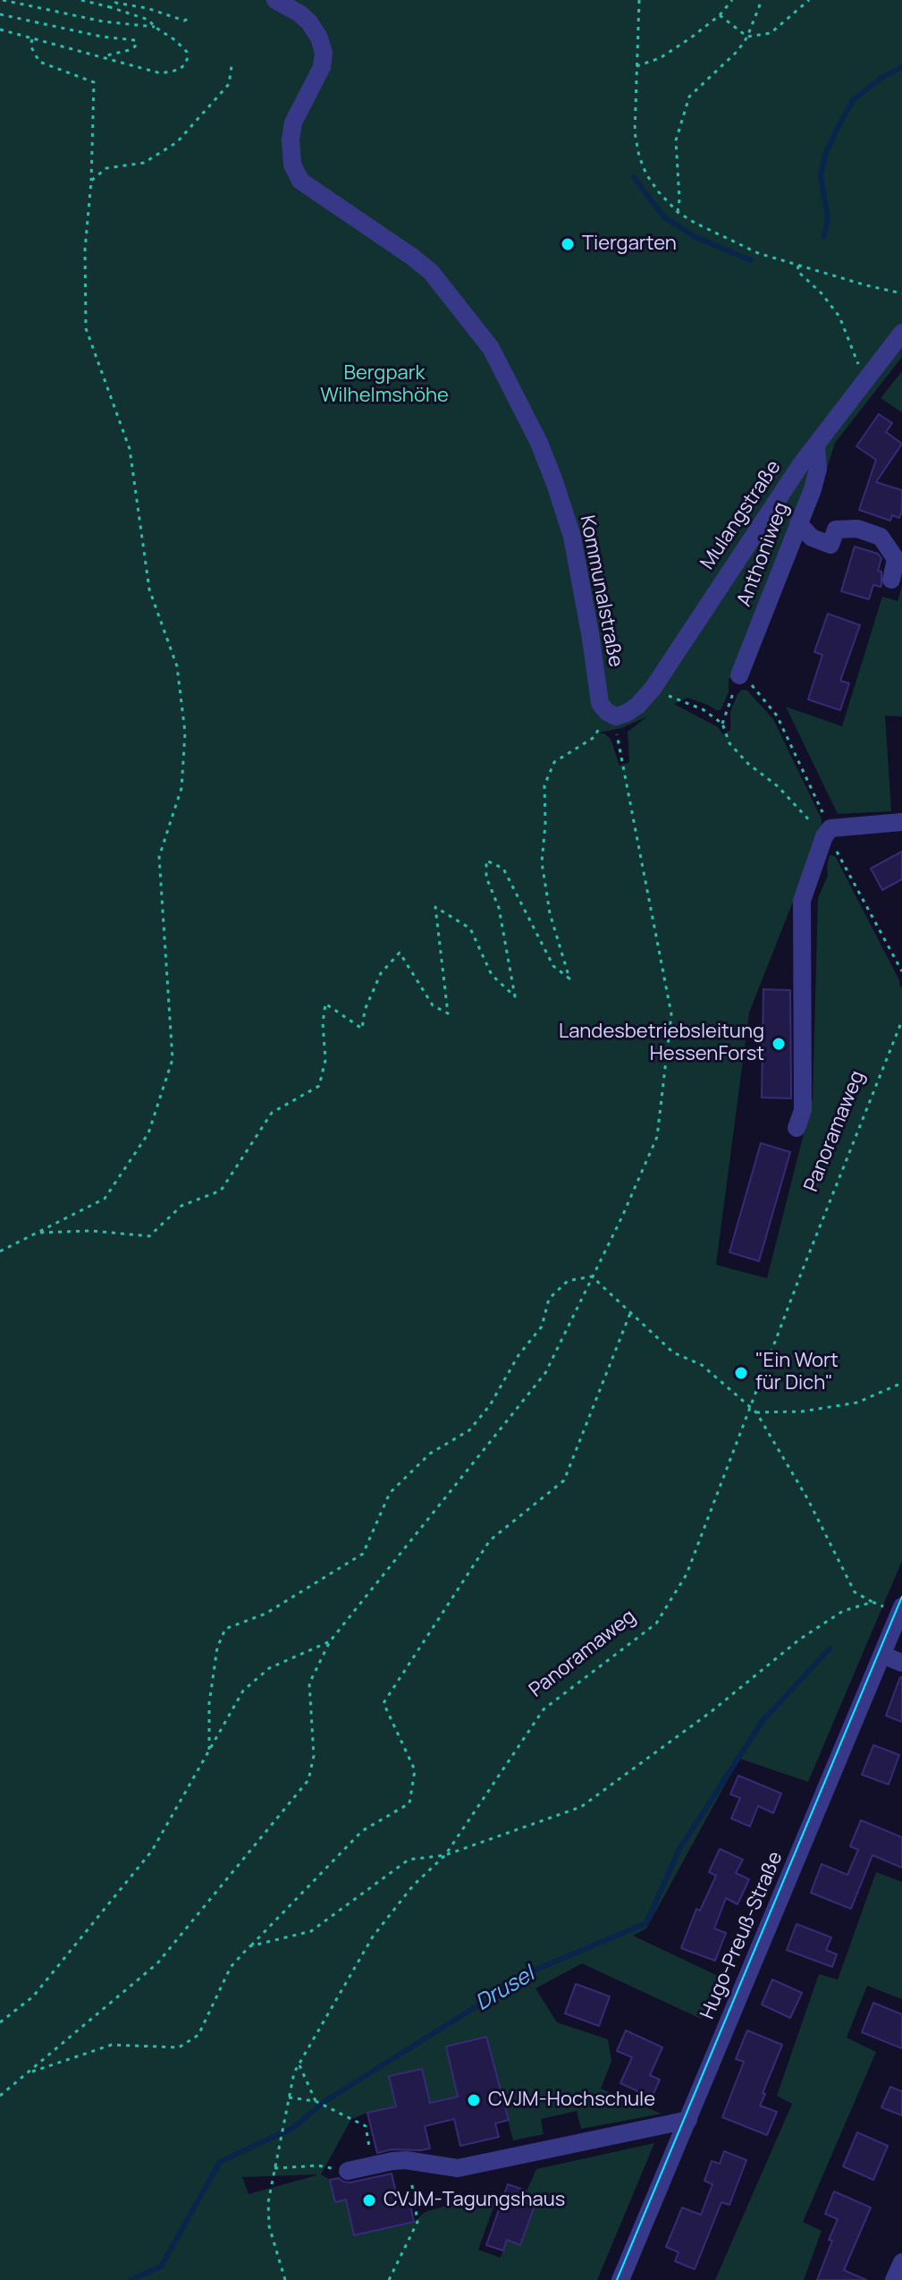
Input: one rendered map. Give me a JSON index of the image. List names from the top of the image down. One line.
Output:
{"streets":{"street":["Mulangstraße","Anthoniweg","Kommunalstraße","Panoramaweg","Hugo-Preuß-Straße"]},"crossings":[["Mulangstraße","Anthoniweg"],["Mulangstraße","Kommunalstraße"]],"water":["Drusel"],"parks":["Bergpark Wilhelmshöhe"],"places":["Tiergarten","Landesbetriebsleitung HessenForst","\"Ein Wort für Dich\"","CVJM-Hochschule","CVJM-Tagungshaus"]}
